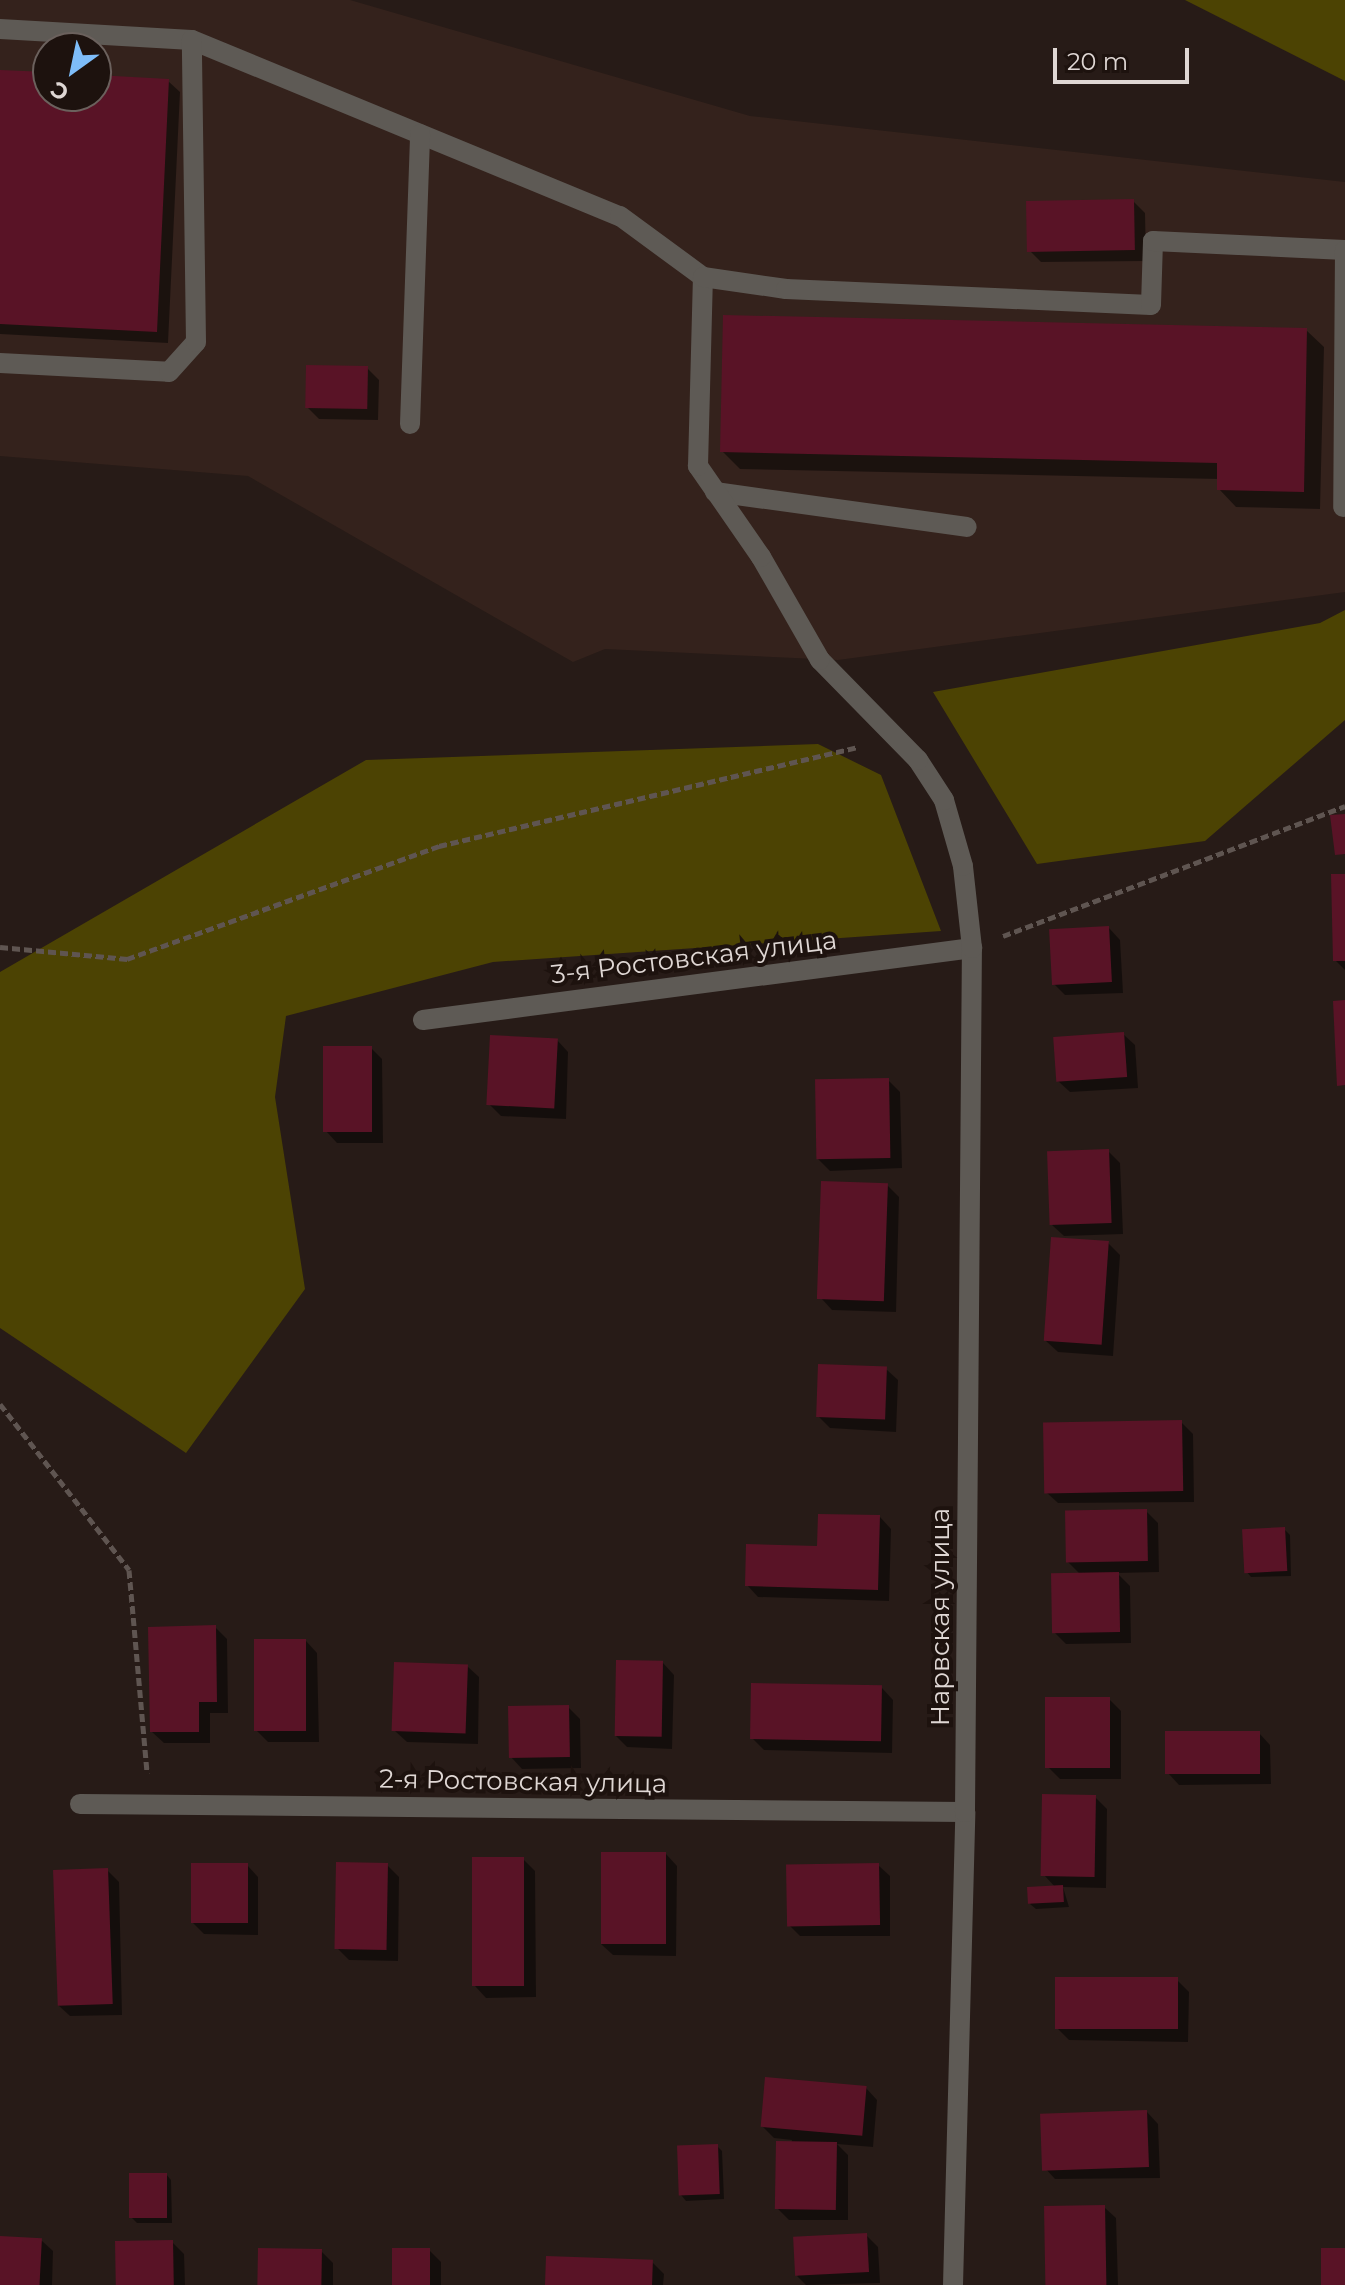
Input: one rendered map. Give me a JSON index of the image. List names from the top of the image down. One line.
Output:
{"streets":{"street":["3-я Ростовская улица","Нарвская улица","2-я Ростовская улица"]},"crossings":[["3-я Ростовская улица","Нарвская улица"],["Нарвская улица","2-я Ростовская улица"]],"scale_bar":"20 m","north":"bottom left"}
